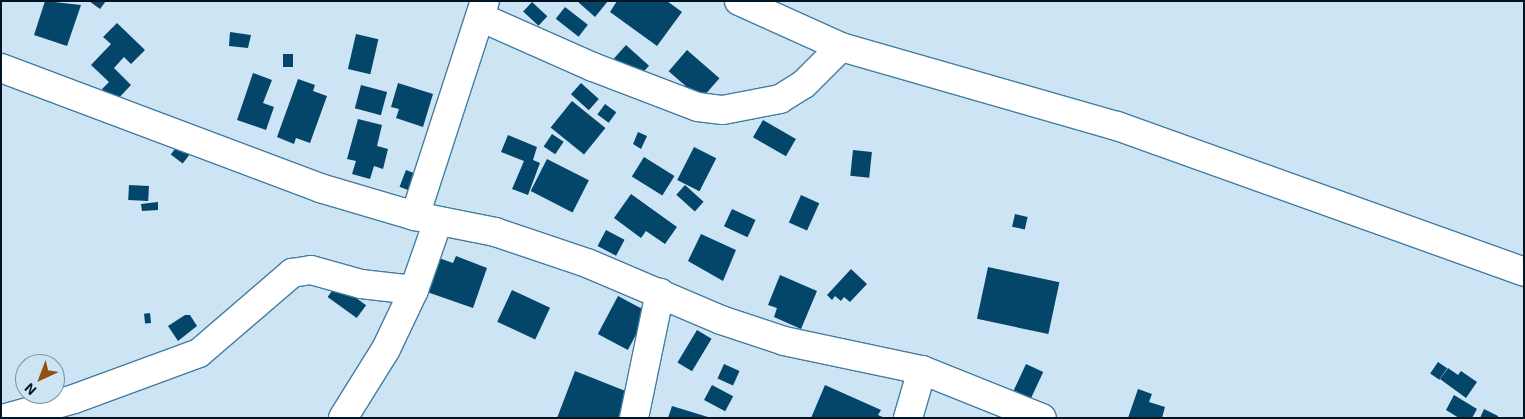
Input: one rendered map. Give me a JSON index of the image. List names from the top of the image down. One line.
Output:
{"north":"bottom left"}
